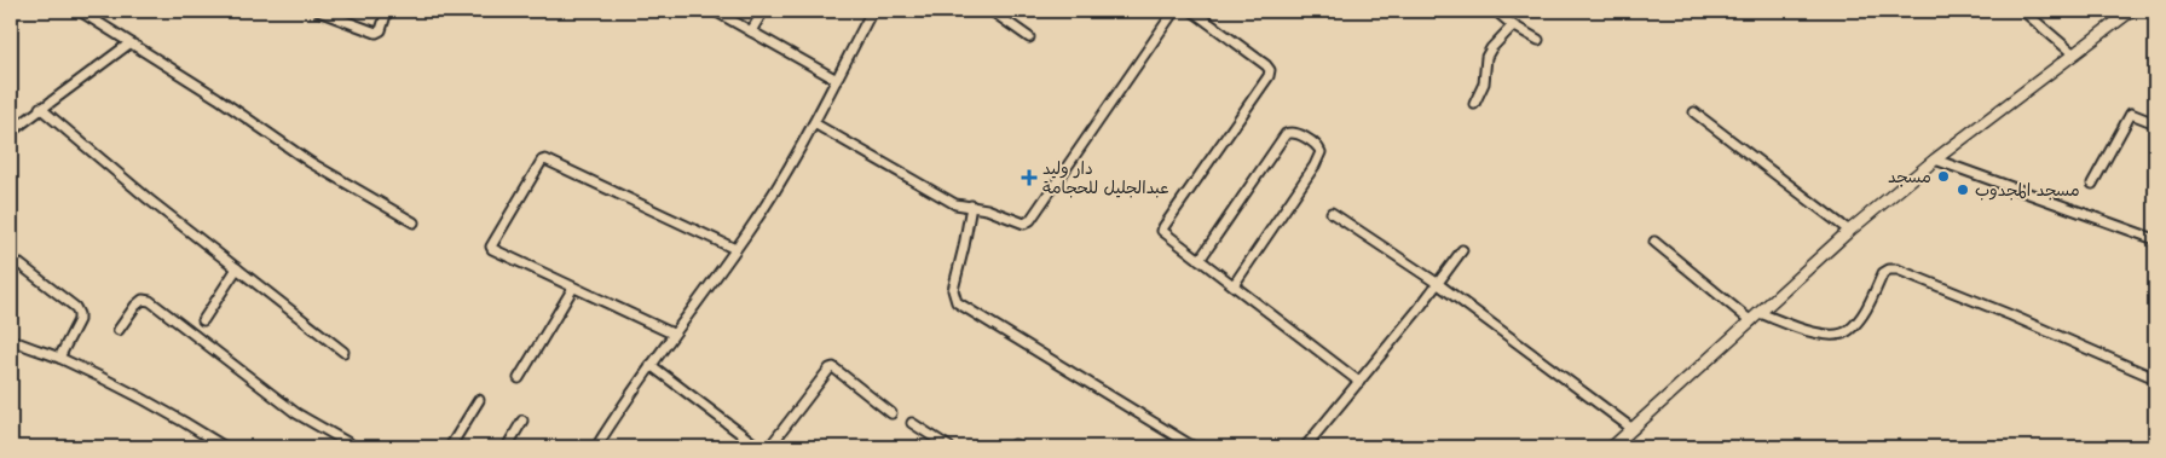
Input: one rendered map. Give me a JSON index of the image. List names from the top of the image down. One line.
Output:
{"places":{"other":["مسجد","مسجد المجدوب"],"health":["دار وليد عبدالجليل للحجامة"]}}
